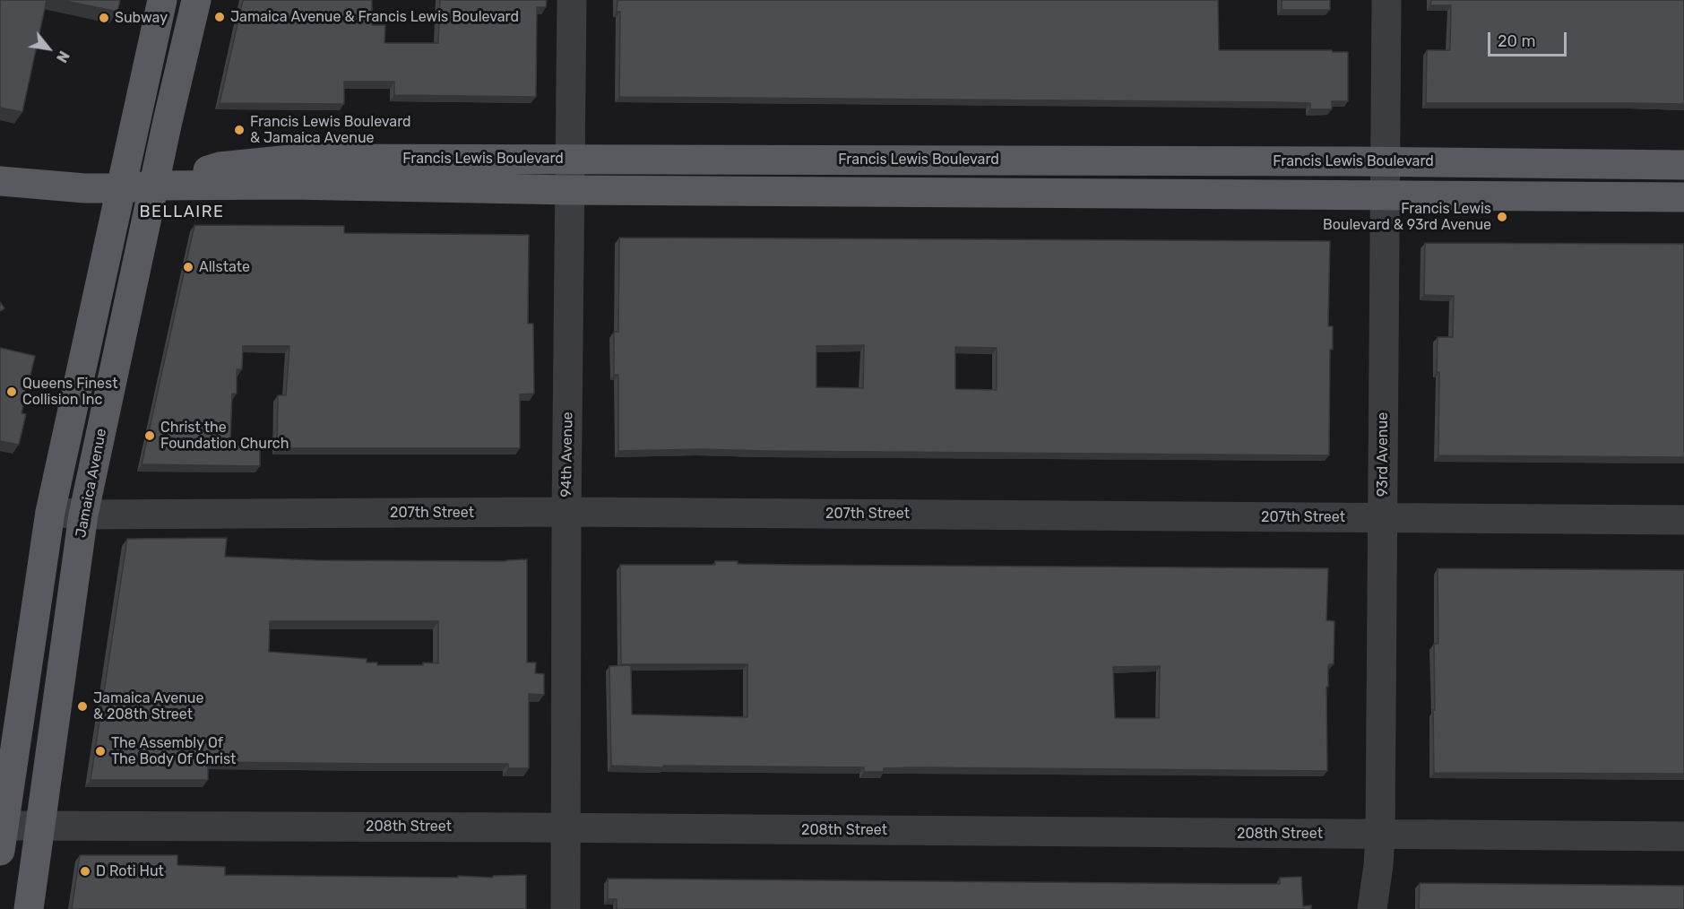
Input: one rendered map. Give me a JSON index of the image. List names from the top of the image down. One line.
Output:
{"streets":{"main road":["Francis Lewis Boulevard","Jamaica Avenue"],"street":["94th Avenue","93rd Avenue","207th Street","208th Street"]},"crossings":[["Francis Lewis Boulevard","94th Avenue"],["Francis Lewis Boulevard","93rd Avenue"],["Francis Lewis Boulevard","Jamaica Avenue"],["94th Avenue","207th Street"],["94th Avenue","208th Street"],["93rd Avenue","207th Street"],["93rd Avenue","208th Street"],["Jamaica Avenue","207th Street"],["Jamaica Avenue","208th Street"]],"districts":["BELLAIRE"],"places":["Jamaica Avenue & Francis Lewis Boulevard","Subway","Francis Lewis Boulevard & Jamaica Avenue","Francis Lewis Boulevard & 93rd Avenue","Allstate","Queens Finest Collision Inc","Christ the Foundation Church","Jamaica Avenue & 208th Street","The Assembly Of The Body Of Christ","D Roti Hut"],"scale_bar":"20 m","north":"bottom right"}
